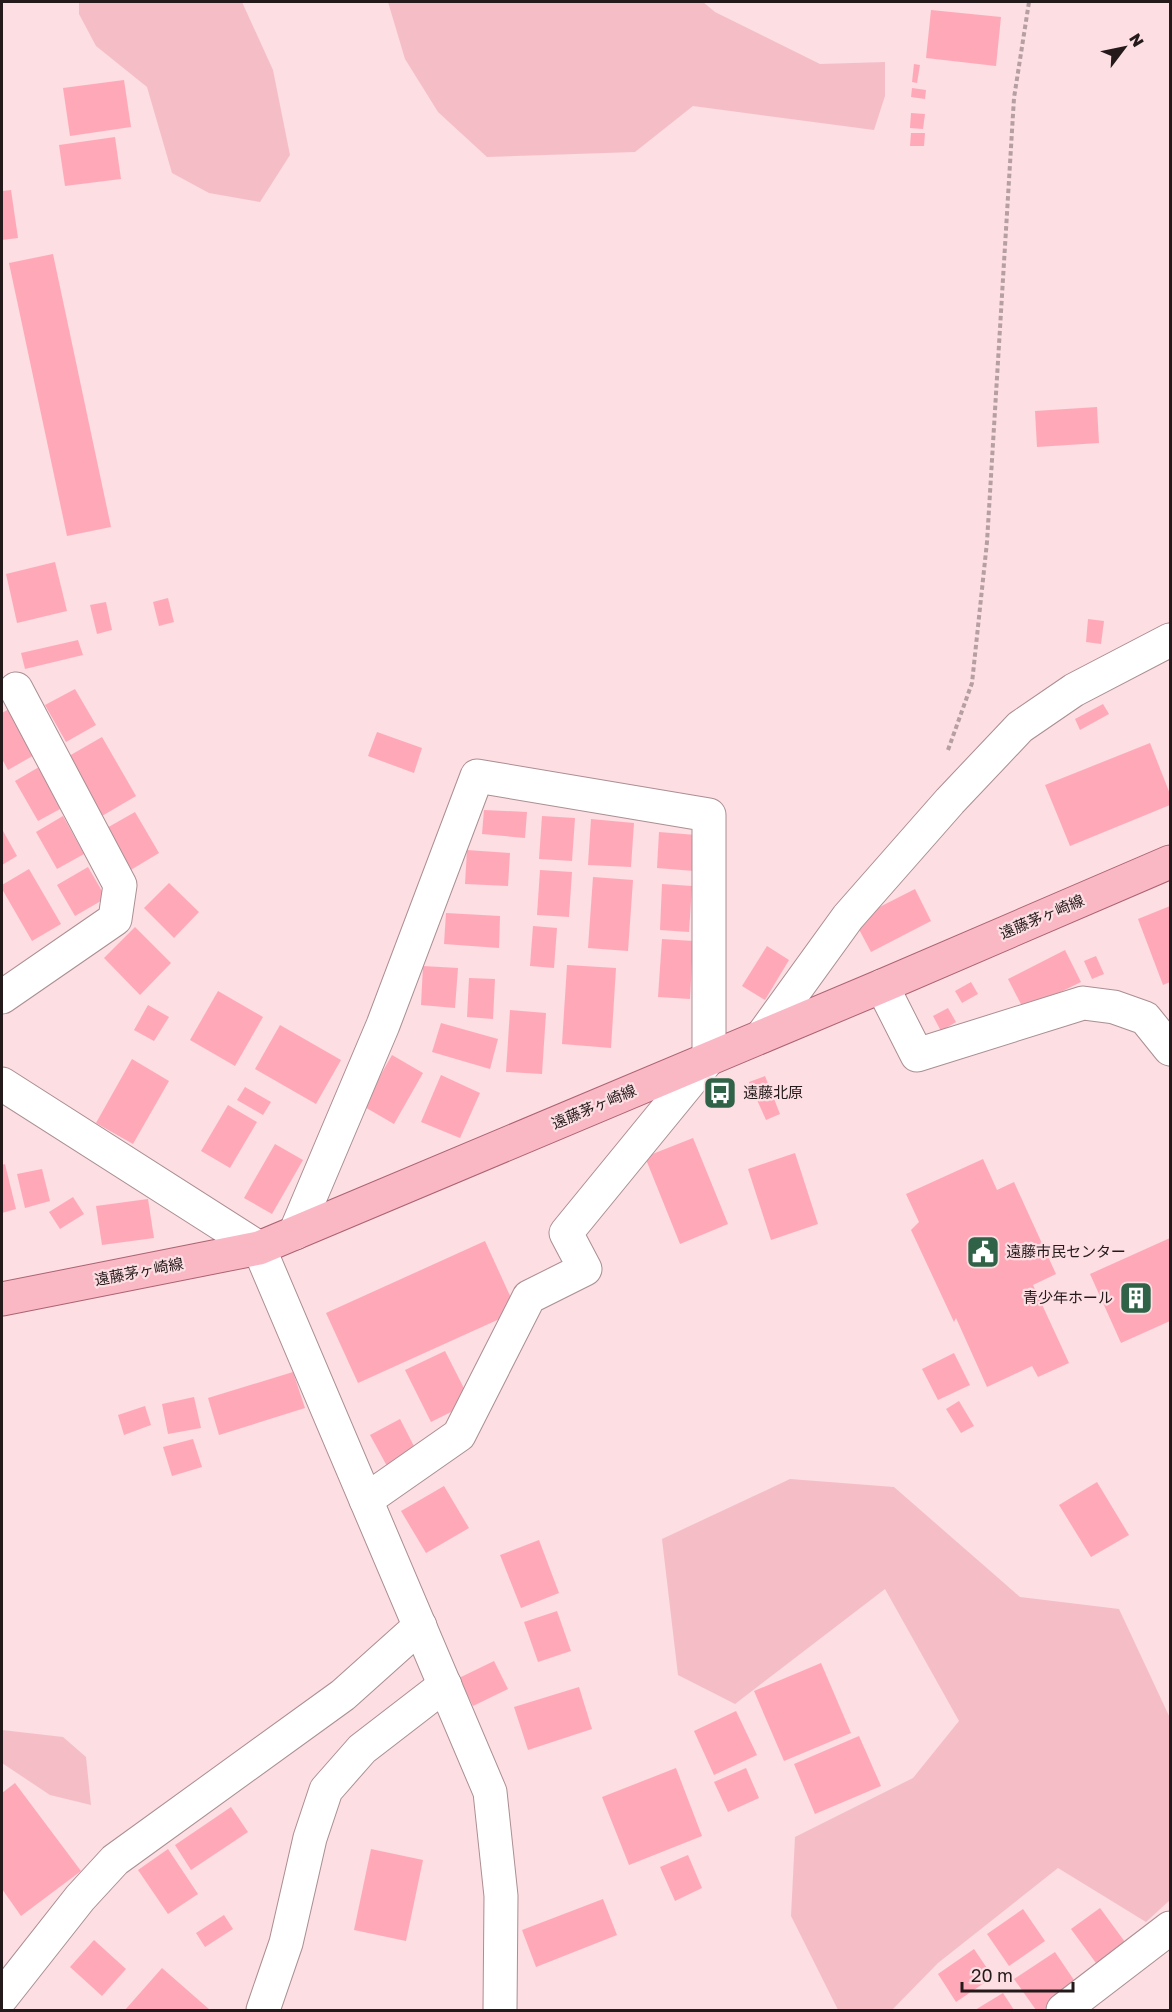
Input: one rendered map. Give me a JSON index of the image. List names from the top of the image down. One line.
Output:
{"streets":{"main road":["遠藤茅ヶ崎線"]},"places":{"bus stop":["遠藤北原"],"public building":["遠藤市民センター"],"building":["青少年ホール"]},"scale_bar":"20 m","north":"top right"}
